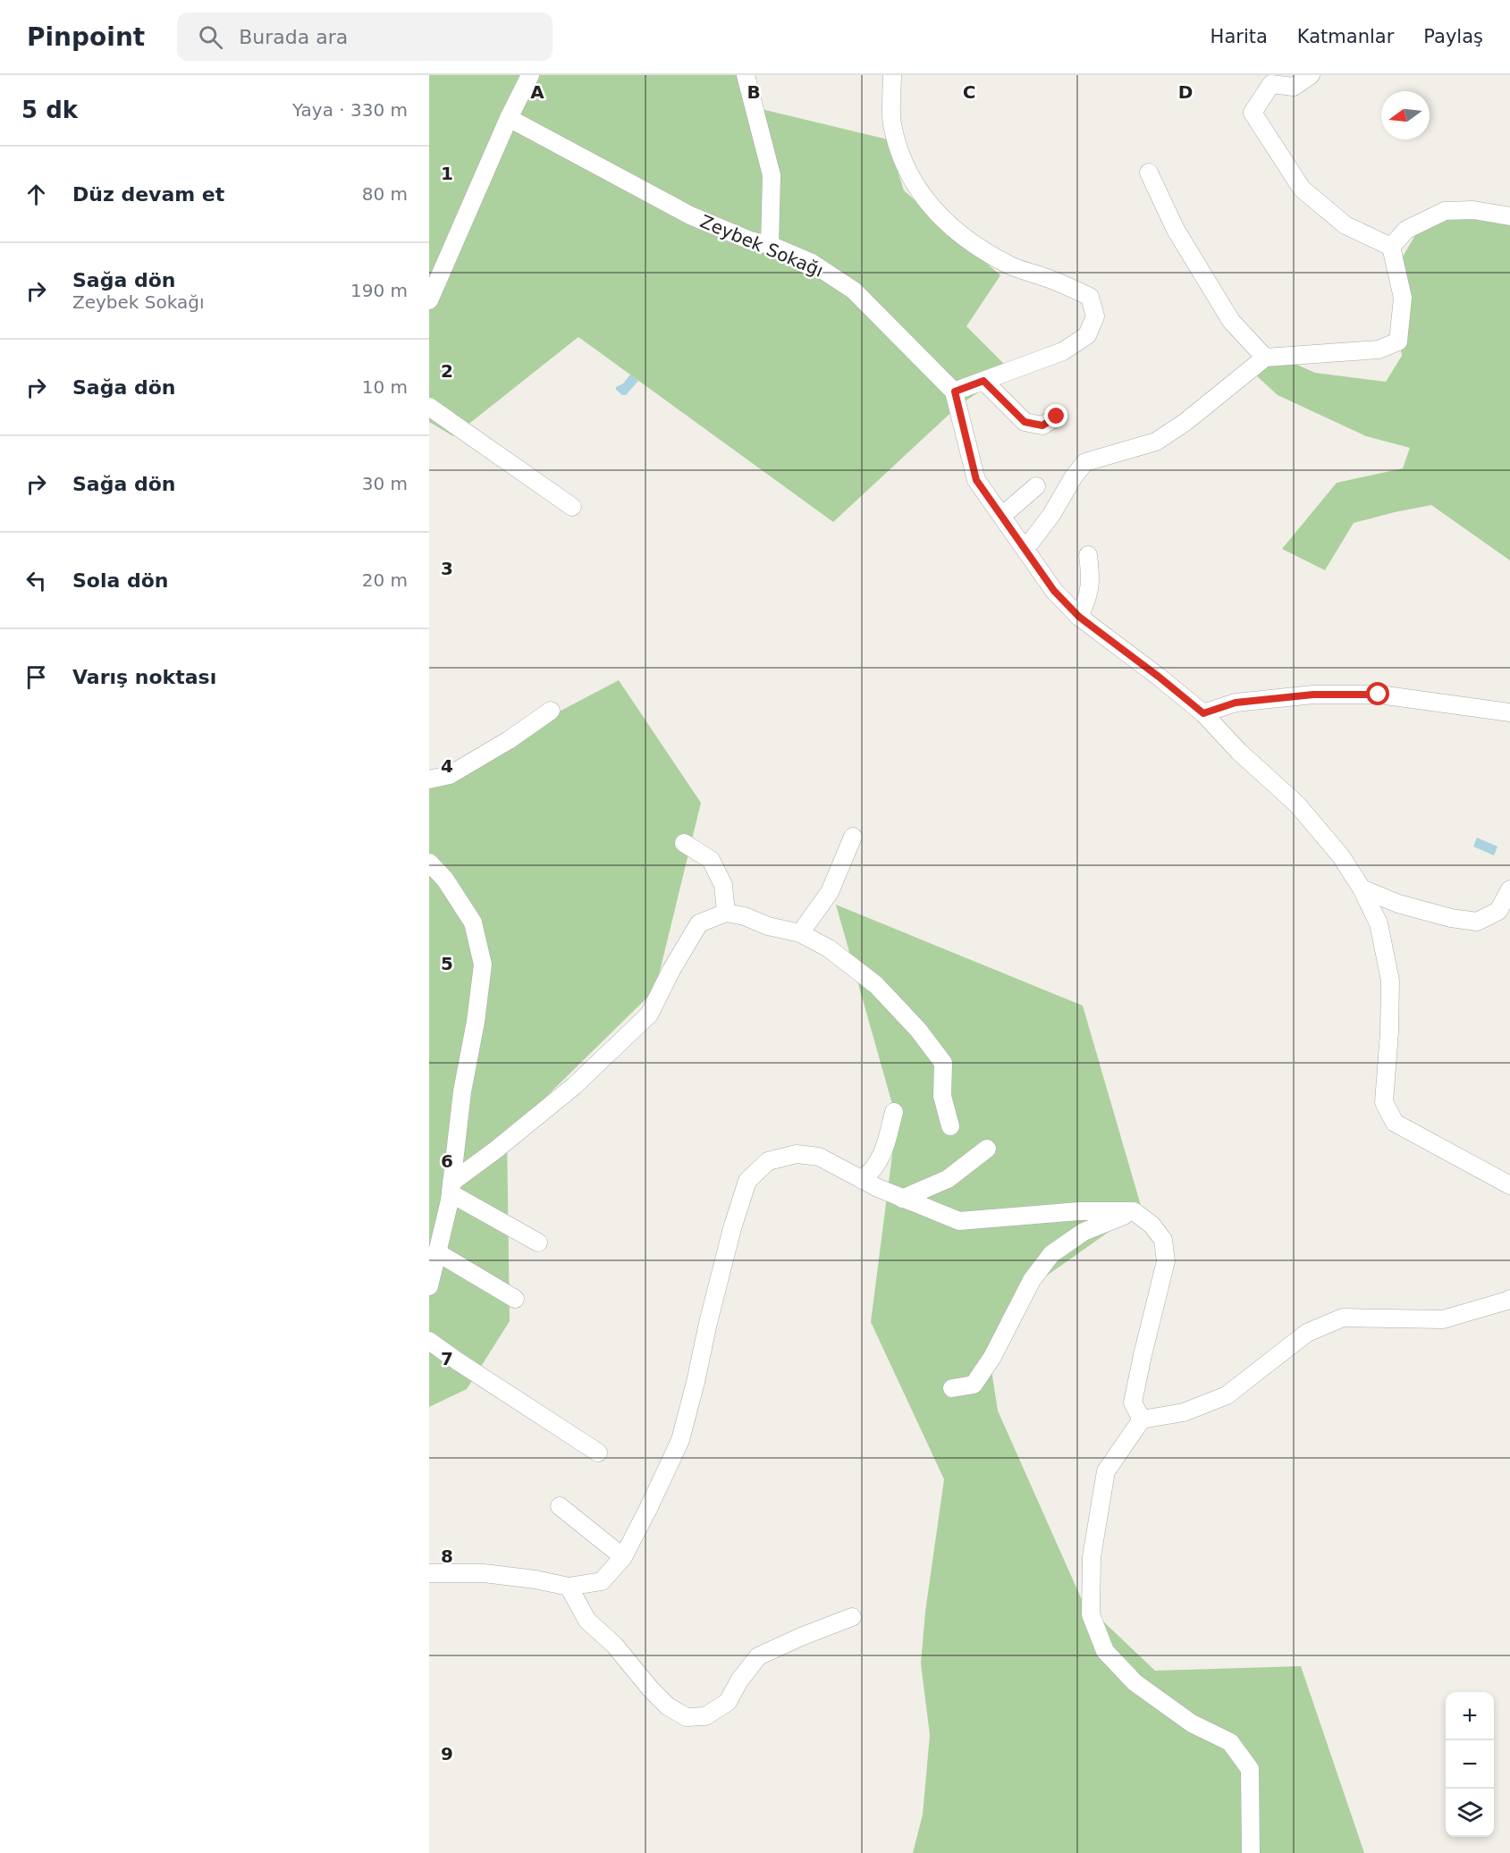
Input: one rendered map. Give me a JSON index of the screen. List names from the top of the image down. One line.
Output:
{"streets":{"street":["Zeybek Sokağı"]},"north":"left","page":{"header":"Pinpoint","search":"Burada ara","nav":["Harita","Katmanlar","Paylaş"],"heading":["5 dk","Yaya · 330 m"],"list":[["Düz devam et","80 m"],["Sağa dön","Zeybek Sokağı","190 m"],["Sağa dön","10 m"],["Sağa dön","30 m"],["Sola dön","20 m"],"Varış noktası"],"map_buttons":["+","−"]},"grid":{"columns":["A","B","C","D"],"rows":["1","2","3","4","5","6","7","8","9"]}}
